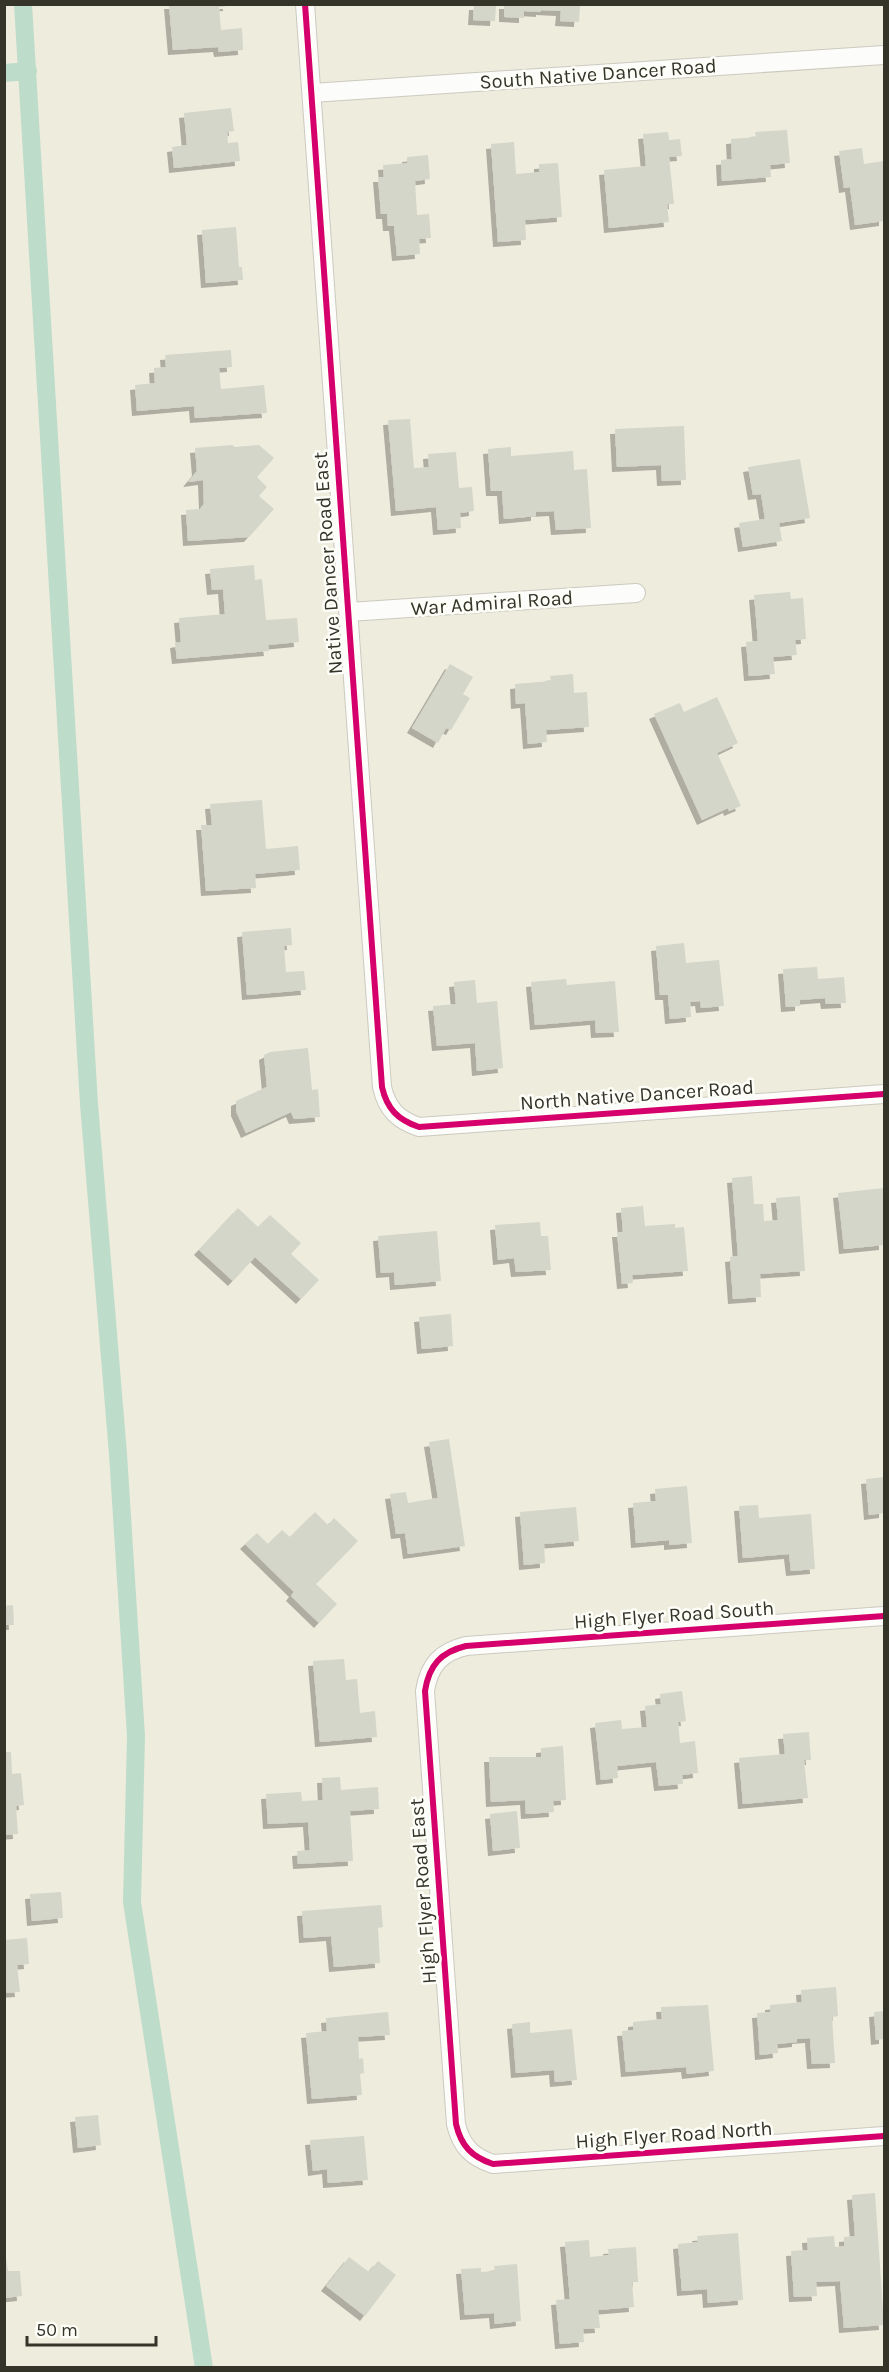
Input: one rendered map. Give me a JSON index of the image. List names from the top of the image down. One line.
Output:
{"streets":{"street":["South Native Dancer Road","Native Dancer Road East","War Admiral Road","North Native Dancer Road","High Flyer Road South","High Flyer Road East","High Flyer Road North"]},"crossings":[["South Native Dancer Road","Native Dancer Road East"],["Native Dancer Road East","War Admiral Road"],["Native Dancer Road East","North Native Dancer Road"],["High Flyer Road South","High Flyer Road East"],["High Flyer Road East","High Flyer Road North"]],"scale_bar":"50 m"}
